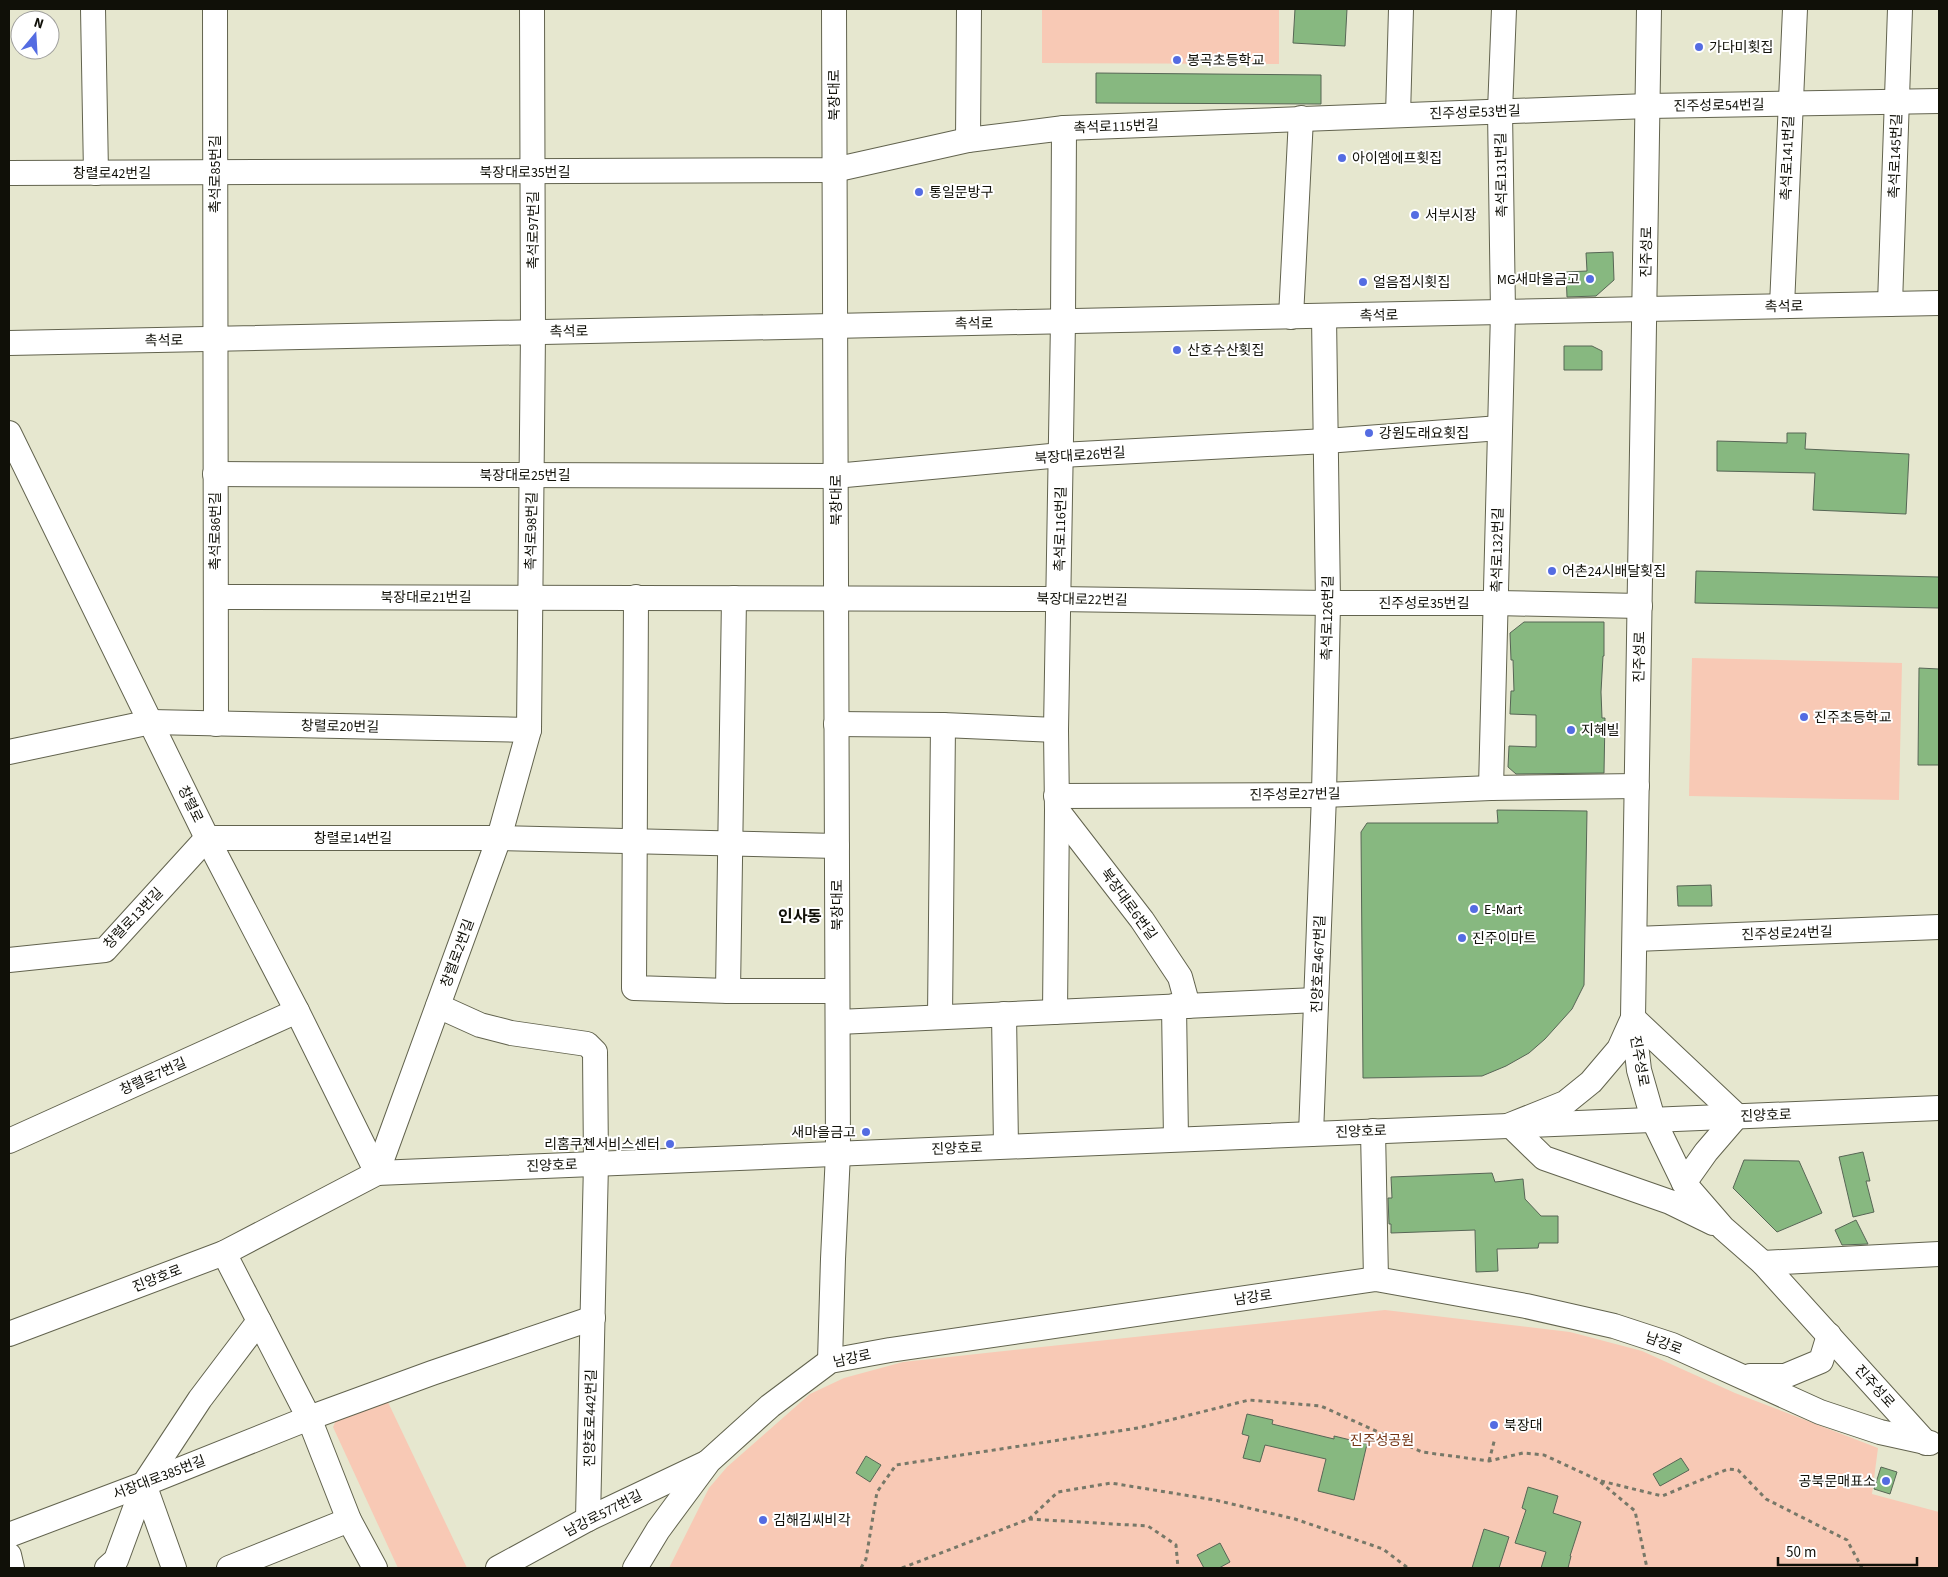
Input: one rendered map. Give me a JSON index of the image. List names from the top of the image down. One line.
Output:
{"streets":{"street":["북장대로","진주성로54번길","진주성로53번길","촉석로115번길","촉석로145번길","촉석로141번길","북장대로35번길","창렬로42번길","촉석로85번길","촉석로131번길","촉석로97번길","진주성로","촉석로","북장대로26번길","북장대로25번길","촉석로116번길","촉석로86번길","촉석로98번길","촉석로132번길","북장대로21번길","북장대로22번길","진주성로35번길","촉석로126번길","창렬로20번길","진주성로27번길","창렬로","창렬로14번길","북장대로6번길","창렬로13번길","진주성로24번길","창렬로2번길","진양호로467번길","창렬로7번길","진양호로","남강로","진양호로442번길","서장대로385번길","남강로577번길"]},"crossings":[["북장대로","북장대로35번길"],["북장대로","촉석로"],["북장대로","북장대로26번길"],["북장대로","북장대로25번길"],["북장대로","북장대로21번길"],["북장대로","북장대로22번길"],["북장대로","창렬로14번길"],["북장대로","진양호로"],["북장대로","남강로"],["진주성로54번길","진주성로53번길"],["진주성로54번길","촉석로145번길"],["진주성로54번길","촉석로141번길"],["진주성로54번길","진주성로"],["진주성로53번길","촉석로115번길"],["진주성로53번길","촉석로131번길"],["진주성로53번길","진주성로"],["촉석로115번길","북장대로35번길"],["촉석로115번길","촉석로"],["촉석로115번길","촉석로116번길"],["촉석로145번길","촉석로"],["촉석로141번길","촉석로"],["북장대로35번길","창렬로42번길"],["북장대로35번길","촉석로85번길"],["북장대로35번길","촉석로97번길"],["창렬로42번길","촉석로85번길"],["촉석로85번길","촉석로"],["촉석로85번길","촉석로86번길"],["촉석로131번길","촉석로"],["촉석로131번길","촉석로132번길"],["촉석로97번길","촉석로"],["촉석로97번길","촉석로98번길"],["진주성로","촉석로"],["진주성로","진주성로35번길"],["진주성로","진주성로27번길"],["진주성로","진주성로24번길"],["진주성로","진양호로"],["진주성로","남강로"],["촉석로","촉석로116번길"],["촉석로","촉석로86번길"],["촉석로","촉석로98번길"],["촉석로","촉석로132번길"],["촉석로","촉석로126번길"],["북장대로26번길","북장대로25번길"],["북장대로26번길","촉석로116번길"],["북장대로26번길","촉석로126번길"],["북장대로25번길","촉석로86번길"],["북장대로25번길","촉석로98번길"],["촉석로116번길","북장대로22번길"],["촉석로116번길","진주성로27번길"],["촉석로116번길","북장대로6번길"],["촉석로86번길","북장대로21번길"],["촉석로86번길","창렬로20번길"],["촉석로98번길","북장대로21번길"],["촉석로98번길","창렬로20번길"],["촉석로98번길","창렬로2번길"],["촉석로132번길","진주성로35번길"],["촉석로132번길","진주성로27번길"],["북장대로21번길","북장대로22번길"],["북장대로22번길","진주성로35번길"],["북장대로22번길","촉석로126번길"],["진주성로35번길","촉석로126번길"],["촉석로126번길","진주성로27번길"],["촉석로126번길","진양호로467번길"],["창렬로20번길","창렬로"],["창렬로20번길","창렬로2번길"],["진주성로27번길","북장대로6번길"],["진주성로27번길","진양호로467번길"],["창렬로","창렬로14번길"],["창렬로","창렬로13번길"],["창렬로","창렬로2번길"],["창렬로","창렬로7번길"],["창렬로","진양호로"],["창렬로14번길","창렬로13번길"],["창렬로14번길","창렬로2번길"],["북장대로6번길","진양호로"],["창렬로2번길","진양호로"],["창렬로2번길","진양호로442번길"],["진양호로467번길","진양호로"],["진양호로","진양호로442번길"],["남강로","남강로577번길"],["진양호로442번길","서장대로385번길"],["진양호로442번길","남강로577번길"]],"districts":["인사동"],"parks":["진주성공원"],"places":["가다미횟집","봉곡초등학교","아이엠에프횟집","통일문방구","서부시장","MG새마을금고","얼음접시횟집","산호수산횟집","강원도래요횟집","어촌24시배달횟집","진주초등학교","지혜빌","E-Mart","진주이마트","새마을금고","리홈쿠첸서비스센터","북장대","공북문매표소","김해김씨비각"],"scale_bar":"50 m","north":"top"}
